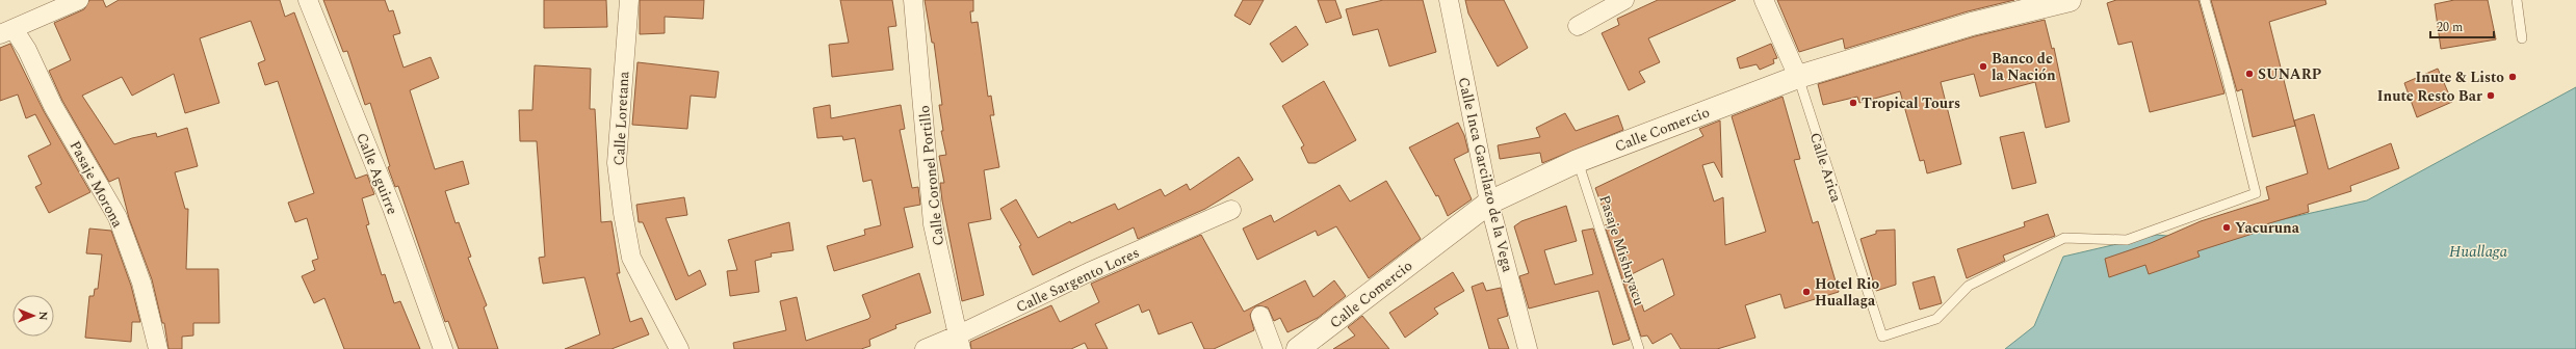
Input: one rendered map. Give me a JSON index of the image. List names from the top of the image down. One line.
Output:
{"streets":{"street":["Calle Loretana","Calle Comercio","Calle Arica","Calle Aguirre","Calle Inca Garcilazo de la Vega","Calle Coronel Portillo","Pasaje Morona","Calle Sargento Lores"],"lane":["Pasaje Mishuyacu"]},"crossings":[["Calle Comercio","Calle Arica"],["Calle Comercio","Calle Inca Garcilazo de la Vega"],["Calle Comercio","Pasaje Mishuyacu"],["Calle Coronel Portillo","Calle Sargento Lores"]],"water":["Huallaga"],"places":["Banco de la Nación","SUNARP","Inute & Listo","Inute Resto Bar","Tropical Tours","Yacuruna","Hotel Rio Huallaga"],"scale_bar":"20 m","north":"right"}
